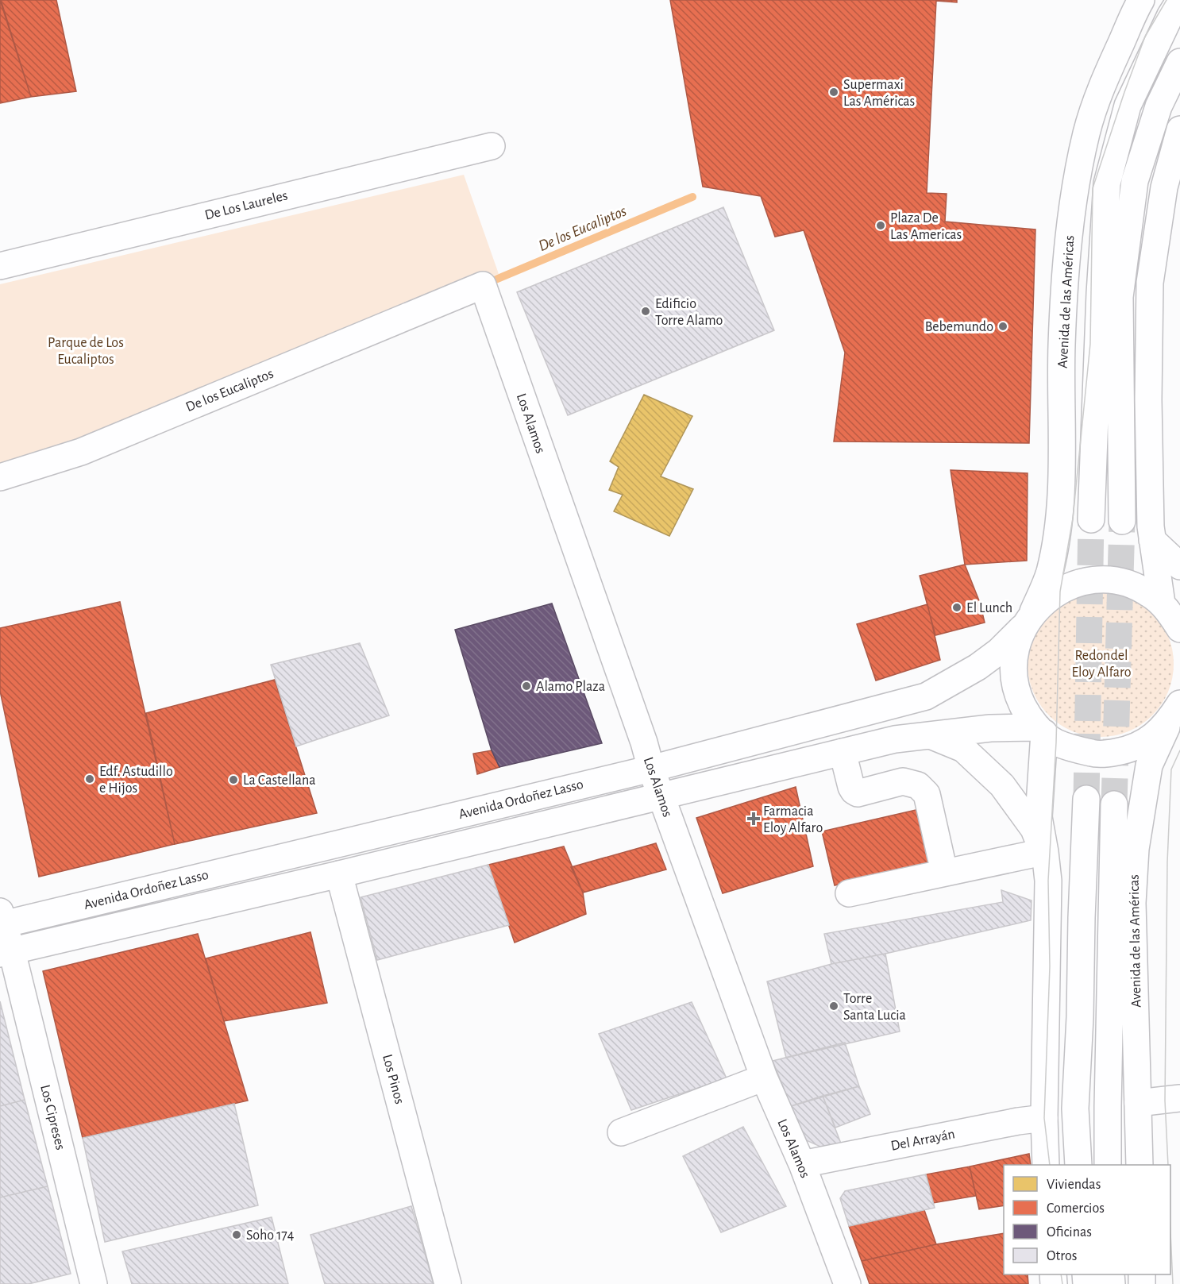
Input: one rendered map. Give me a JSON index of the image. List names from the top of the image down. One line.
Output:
{"streets":{"main road":["De Los Laureles","Avenida de las Américas","De los Eucaliptos","Los Alamos","Avenida Ordoñez Lasso","Los Pinos","Los Cipreses","Del Arrayán"]},"crossings":[["Avenida de las Américas","Avenida Ordoñez Lasso"],["De los Eucaliptos","Los Alamos"],["Los Alamos","Avenida Ordoñez Lasso"],["Los Alamos","Del Arrayán"],["Avenida Ordoñez Lasso","Los Pinos"],["Avenida Ordoñez Lasso","Los Cipreses"]],"water":["De los Eucaliptos"],"parks":["Parque de Los Eucaliptos","Redondel Eloy Alfaro"],"places":{"other":["Supermaxi Las Américas","Plaza De Las Americas","Edificio Torre Alamo","Bebemundo","El Lunch","Alamo Plaza","Edf. Astudillo e Hijos","La Castellana","Torre Santa Lucia","Soho 174"],"health":["Farmacia Eloy Alfaro"]},"legend":["Viviendas","Comercios","Oficinas","Otros"]}
